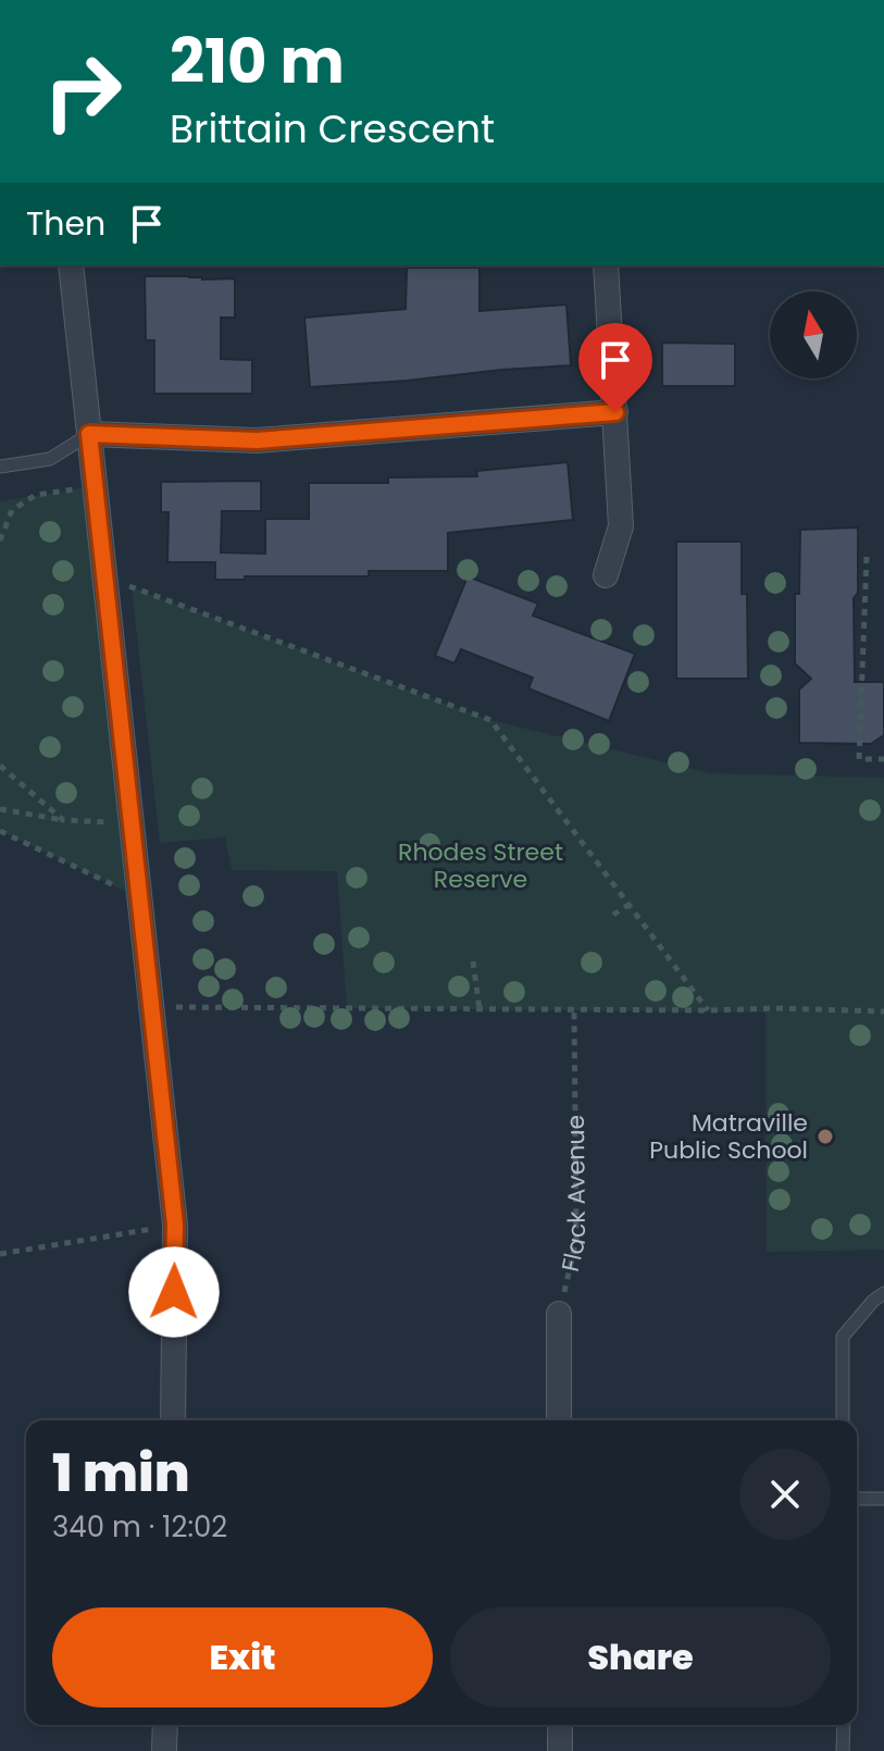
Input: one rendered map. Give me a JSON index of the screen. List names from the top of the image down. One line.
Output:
{"streets":{"path":["Flack Avenue"]},"parks":["Rhodes Street Reserve"],"places":["Matraville Public School"],"north":"top","page":{"turn":["210 m","Brittain Crescent"],"then":"Then","heading":["1 min","340 m · 12:02"],"buttons":["Exit","Share"]}}
